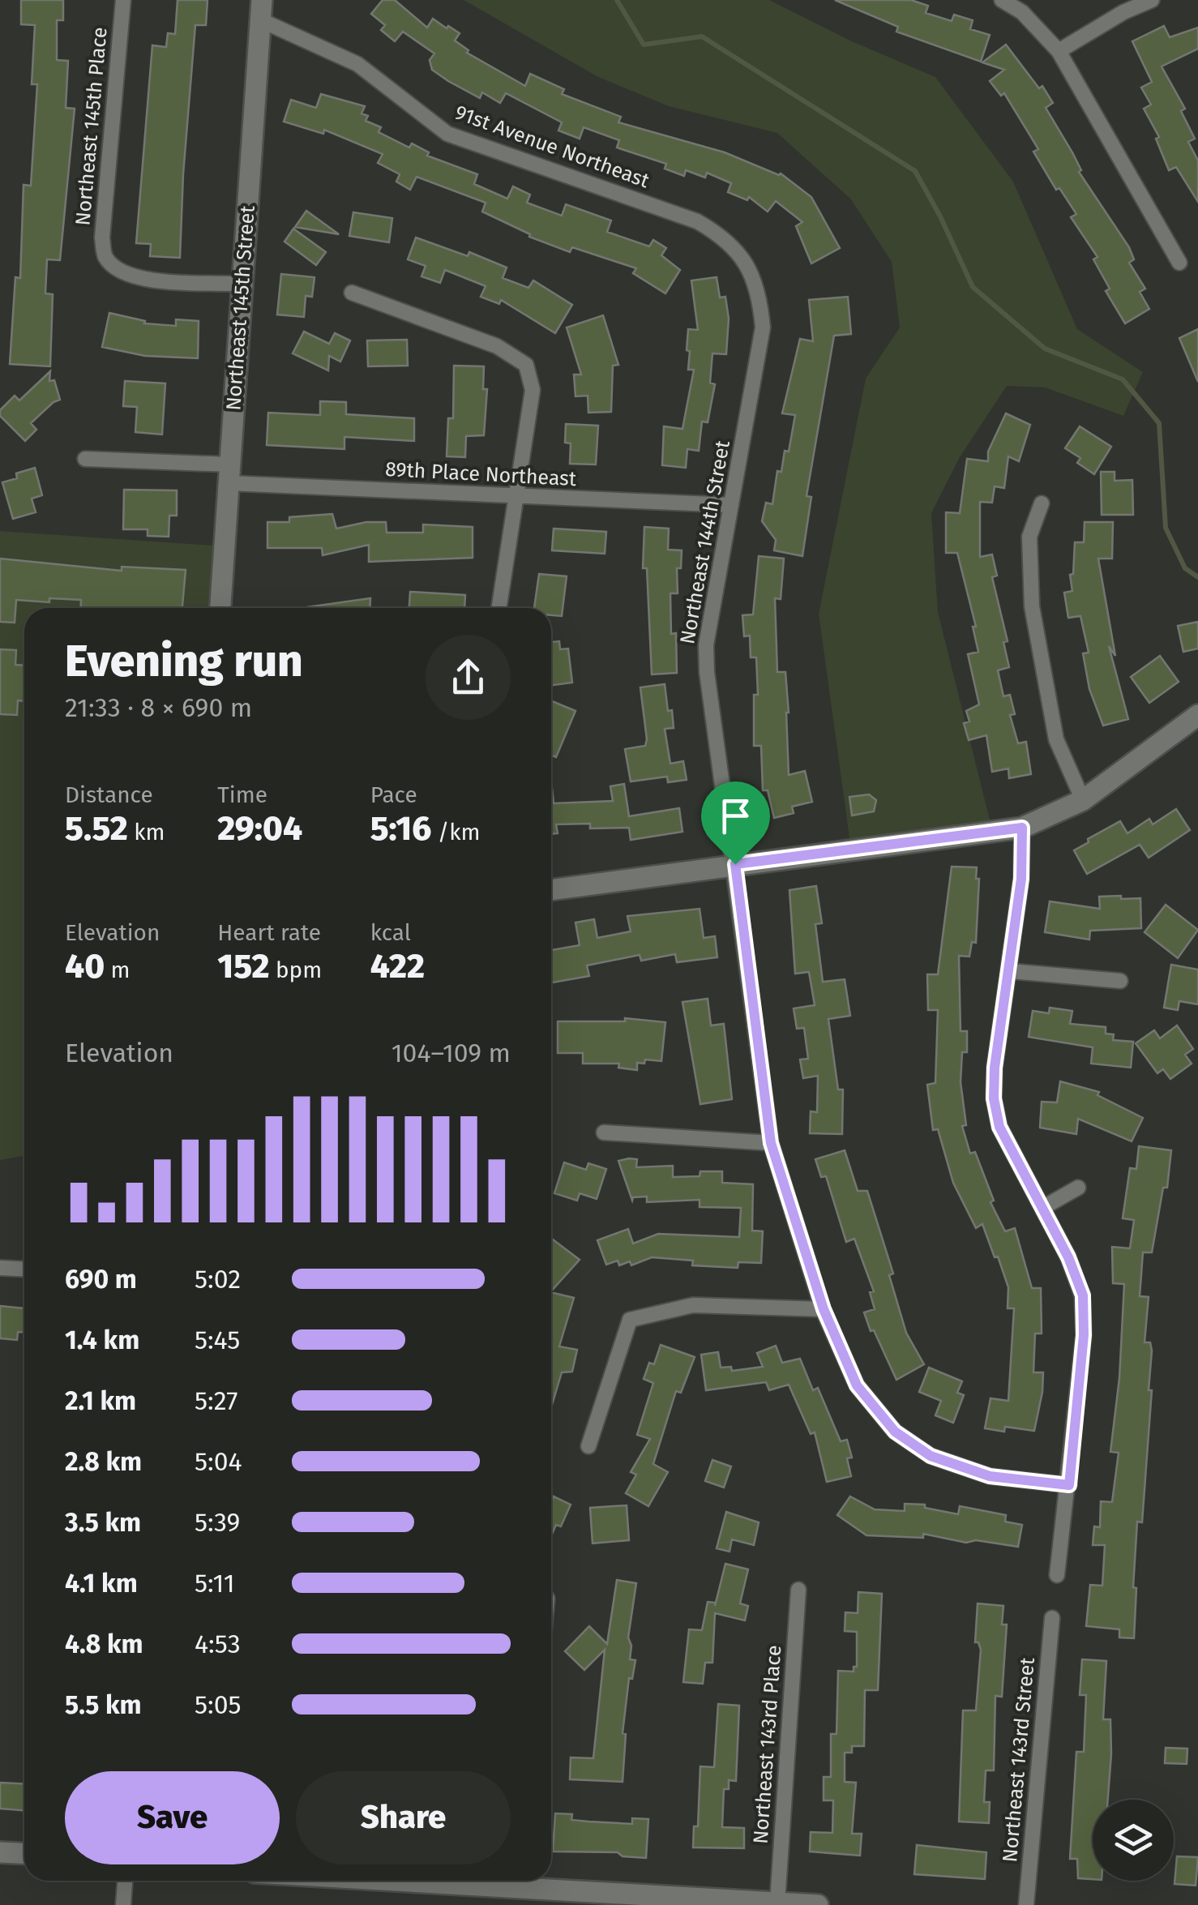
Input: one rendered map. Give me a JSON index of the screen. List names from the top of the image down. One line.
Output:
{"streets":{"street":["Northeast 145th Place","91st Avenue Northeast","Northeast 145th Street","89th Place Northeast","Northeast 144th Street","Northeast 143rd Place","Northeast 143rd Street"]},"crossings":[["Northeast 145th Place","Northeast 145th Street"],["91st Avenue Northeast","Northeast 145th Street"],["91st Avenue Northeast","Northeast 144th Street"],["Northeast 145th Street","89th Place Northeast"],["89th Place Northeast","Northeast 144th Street"]],"page":{"heading":["Evening run","21:33 · 8 × 690 m"],"stats":[["Distance","5.52 km"],["Time","29:04"],["Pace","5:16 /km"],["Elevation","40 m"],["Heart rate","152 bpm"],["kcal","422"]],"chart":["Elevation","104–109 m"],"list":[{"name":"690 m","note":"5:02"},{"name":"1.4 km","note":"5:45"},{"name":"2.1 km","note":"5:27"},{"name":"2.8 km","note":"5:04"},{"name":"3.5 km","note":"5:39"},{"name":"4.1 km","note":"5:11"},{"name":"4.8 km","note":"4:53"},{"name":"5.5 km","note":"5:05"}],"buttons":["Save","Share"]}}
